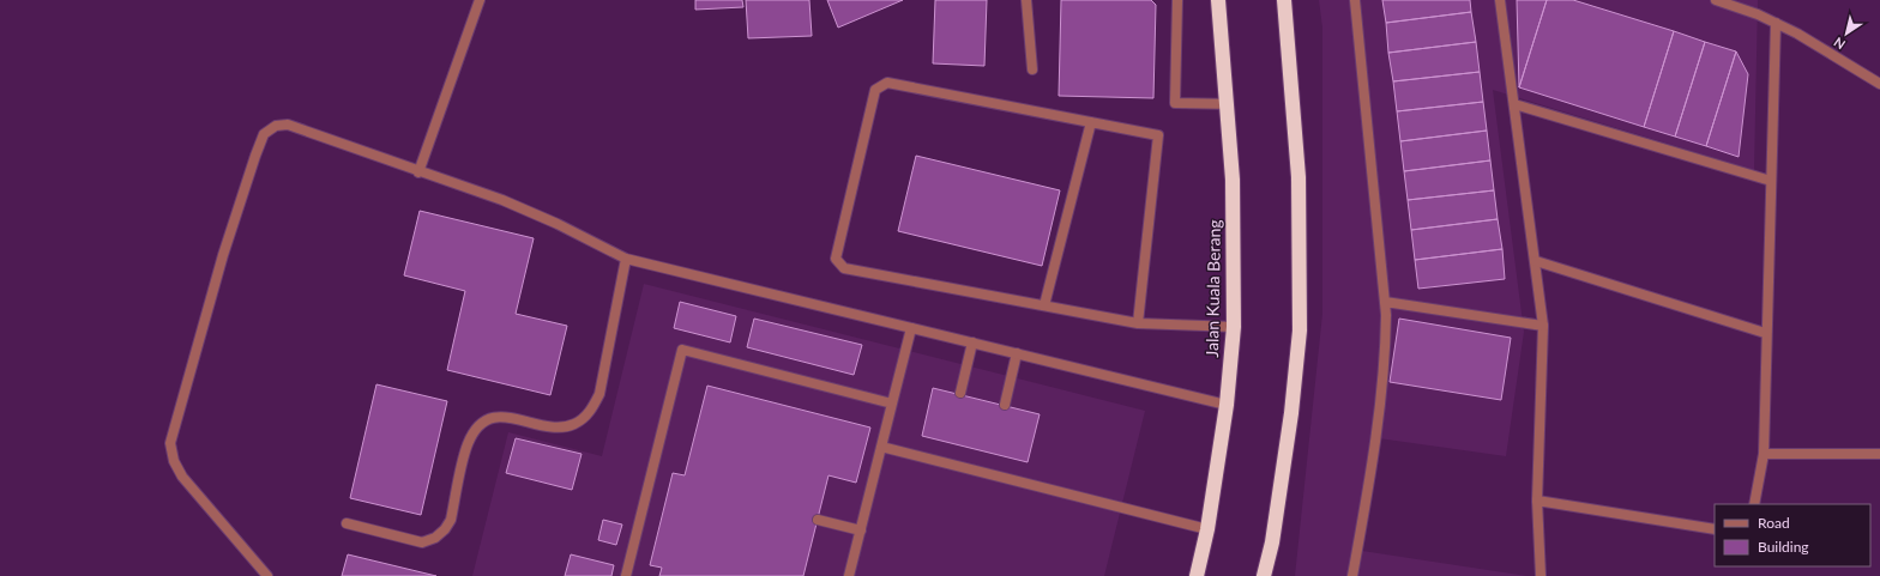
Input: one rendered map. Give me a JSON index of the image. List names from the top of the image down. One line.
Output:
{"streets":{"highway":["Jalan Kuala Berang"]},"legend":["Road","Building"],"north":"bottom left"}
